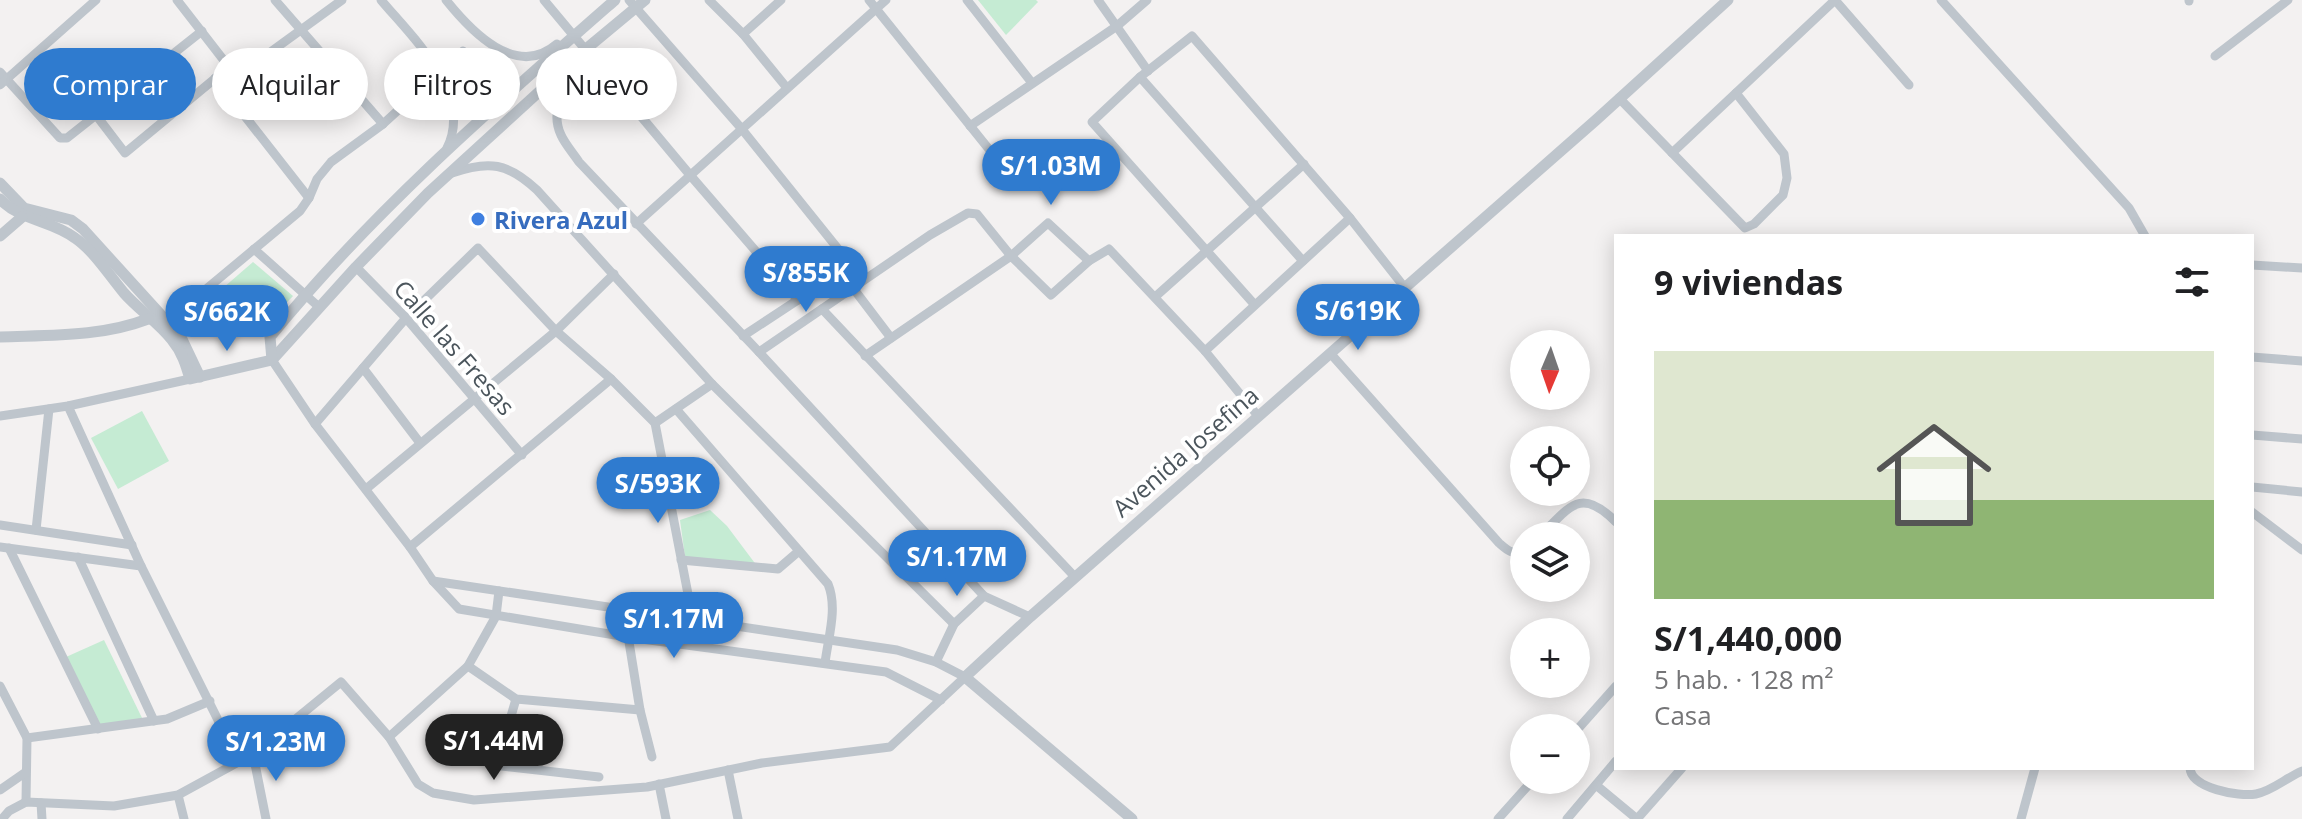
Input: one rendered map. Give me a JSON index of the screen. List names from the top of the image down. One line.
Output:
{"streets":{"street":["Calle las Fresas","Avenida Josefina"]},"places":["Rivera Azul"],"north":"bottom","page":{"chip":["Comprar","Alquilar","Filtros","Nuevo"],"price":["S/1.03M","S/855K","S/619K","S/662K","S/593K","S/1.17M","S/1.17M","S/1.44M","S/1.23M"],"heading":"9 viviendas","map_buttons":["+","−"],"list":[{"name":"S/1,440,000","note":"5 hab. · 128 m² · Casa"}]}}
